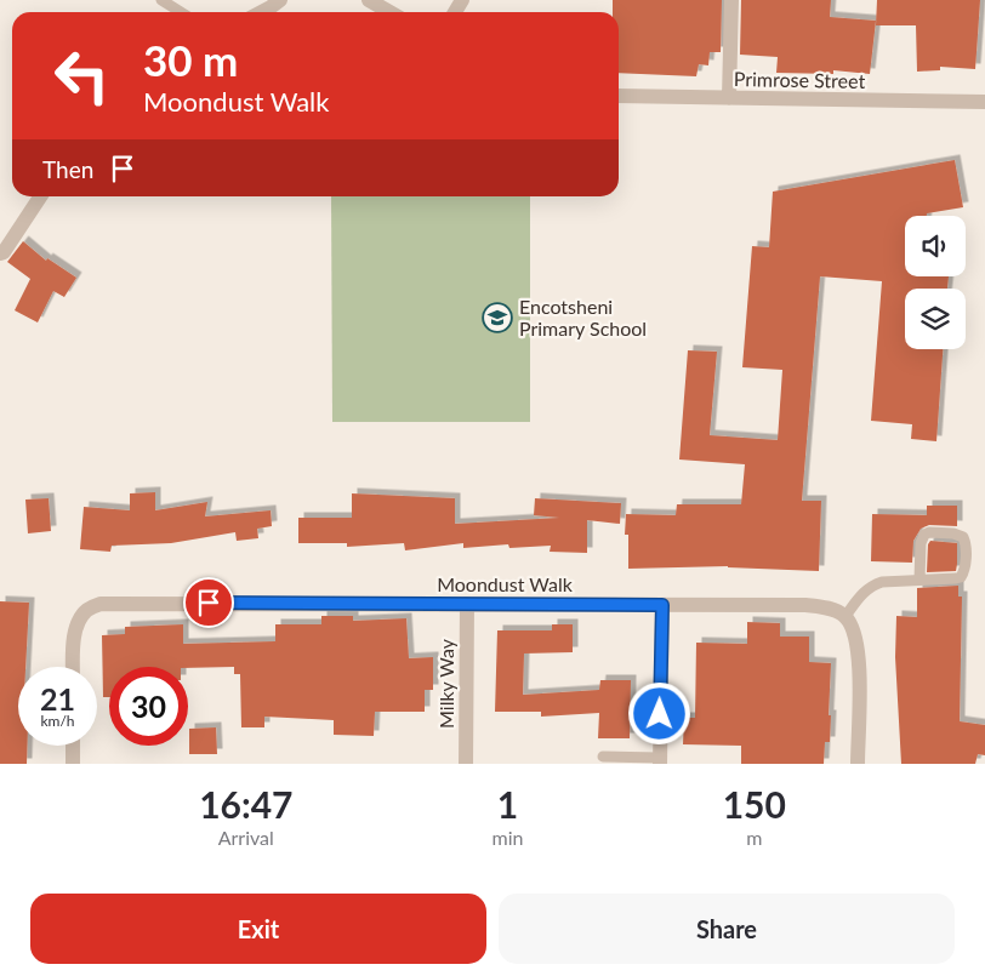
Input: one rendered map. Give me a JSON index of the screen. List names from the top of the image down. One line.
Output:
{"streets":{"street":["Primrose Street","Moondust Walk","Milky Way"]},"crossings":[["Moondust Walk","Milky Way"]],"places":{"school or university":["Encotsheni Primary School"]},"page":{"turn":["30 m","Moondust Walk"],"then":"Then","speed":"21 km/h","limit":"30","eta":["16:47","Arrival","1","min","150","m"],"buttons":["Exit","Share"]}}
